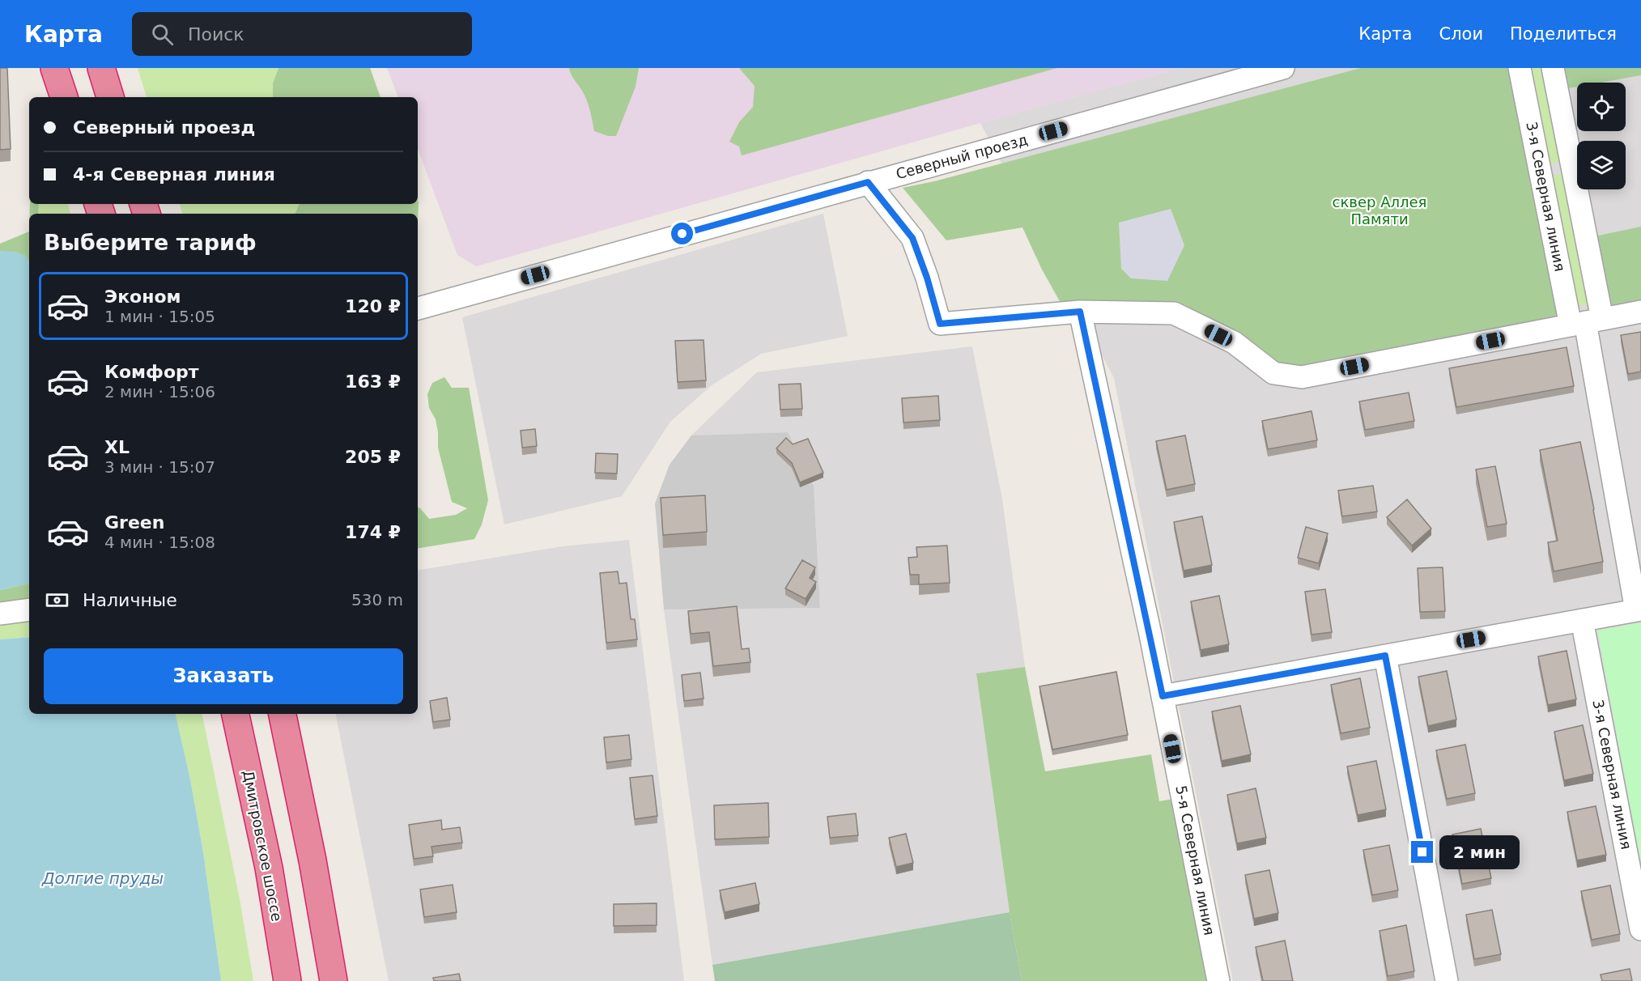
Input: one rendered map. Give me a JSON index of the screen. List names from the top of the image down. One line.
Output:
{"streets":{"highway":["Дмитровское шоссе"],"street":["Северный проезд","3-я Северная линия","5-я Северная линия"]},"water":["Долгие пруды"],"parks":["сквер Аллея Памяти"],"page":{"header":"Карта","search":"Поиск","nav":["Карта","Слои","Поделиться"],"banner":["Северный проезд","4-я Северная линия"],"heading":"Выберите тариф","list":[{"name":"Эконом","note":"1 мин · 15:05","value":"120 ₽"},{"name":"Комфорт","note":"2 мин · 15:06","value":"163 ₽"},{"name":"XL","note":"3 мин · 15:07","value":"205 ₽"},{"name":"Green","note":"4 мин · 15:08","value":"174 ₽"}],"pay":["Наличные","530 m"],"buttons":"Заказать","bubble":"2 мин"}}
